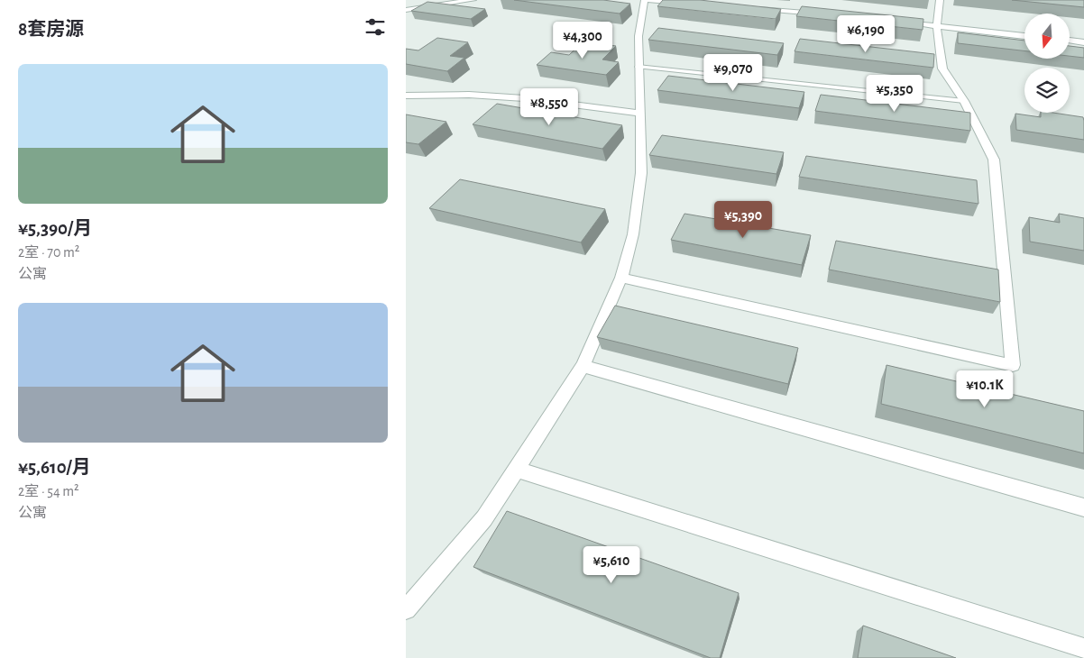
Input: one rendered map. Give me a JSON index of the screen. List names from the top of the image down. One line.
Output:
{"north":"bottom","page":{"heading":"8套房源","price":["¥6,190","¥4,300","¥9,070","¥5,350","¥8,550","¥5,390","¥10.1K","¥5,610"],"list":[{"name":"¥5,390/月","note":"2室 · 70 m² · 公寓"},{"name":"¥5,610/月","note":"2室 · 54 m² · 公寓"}]}}
